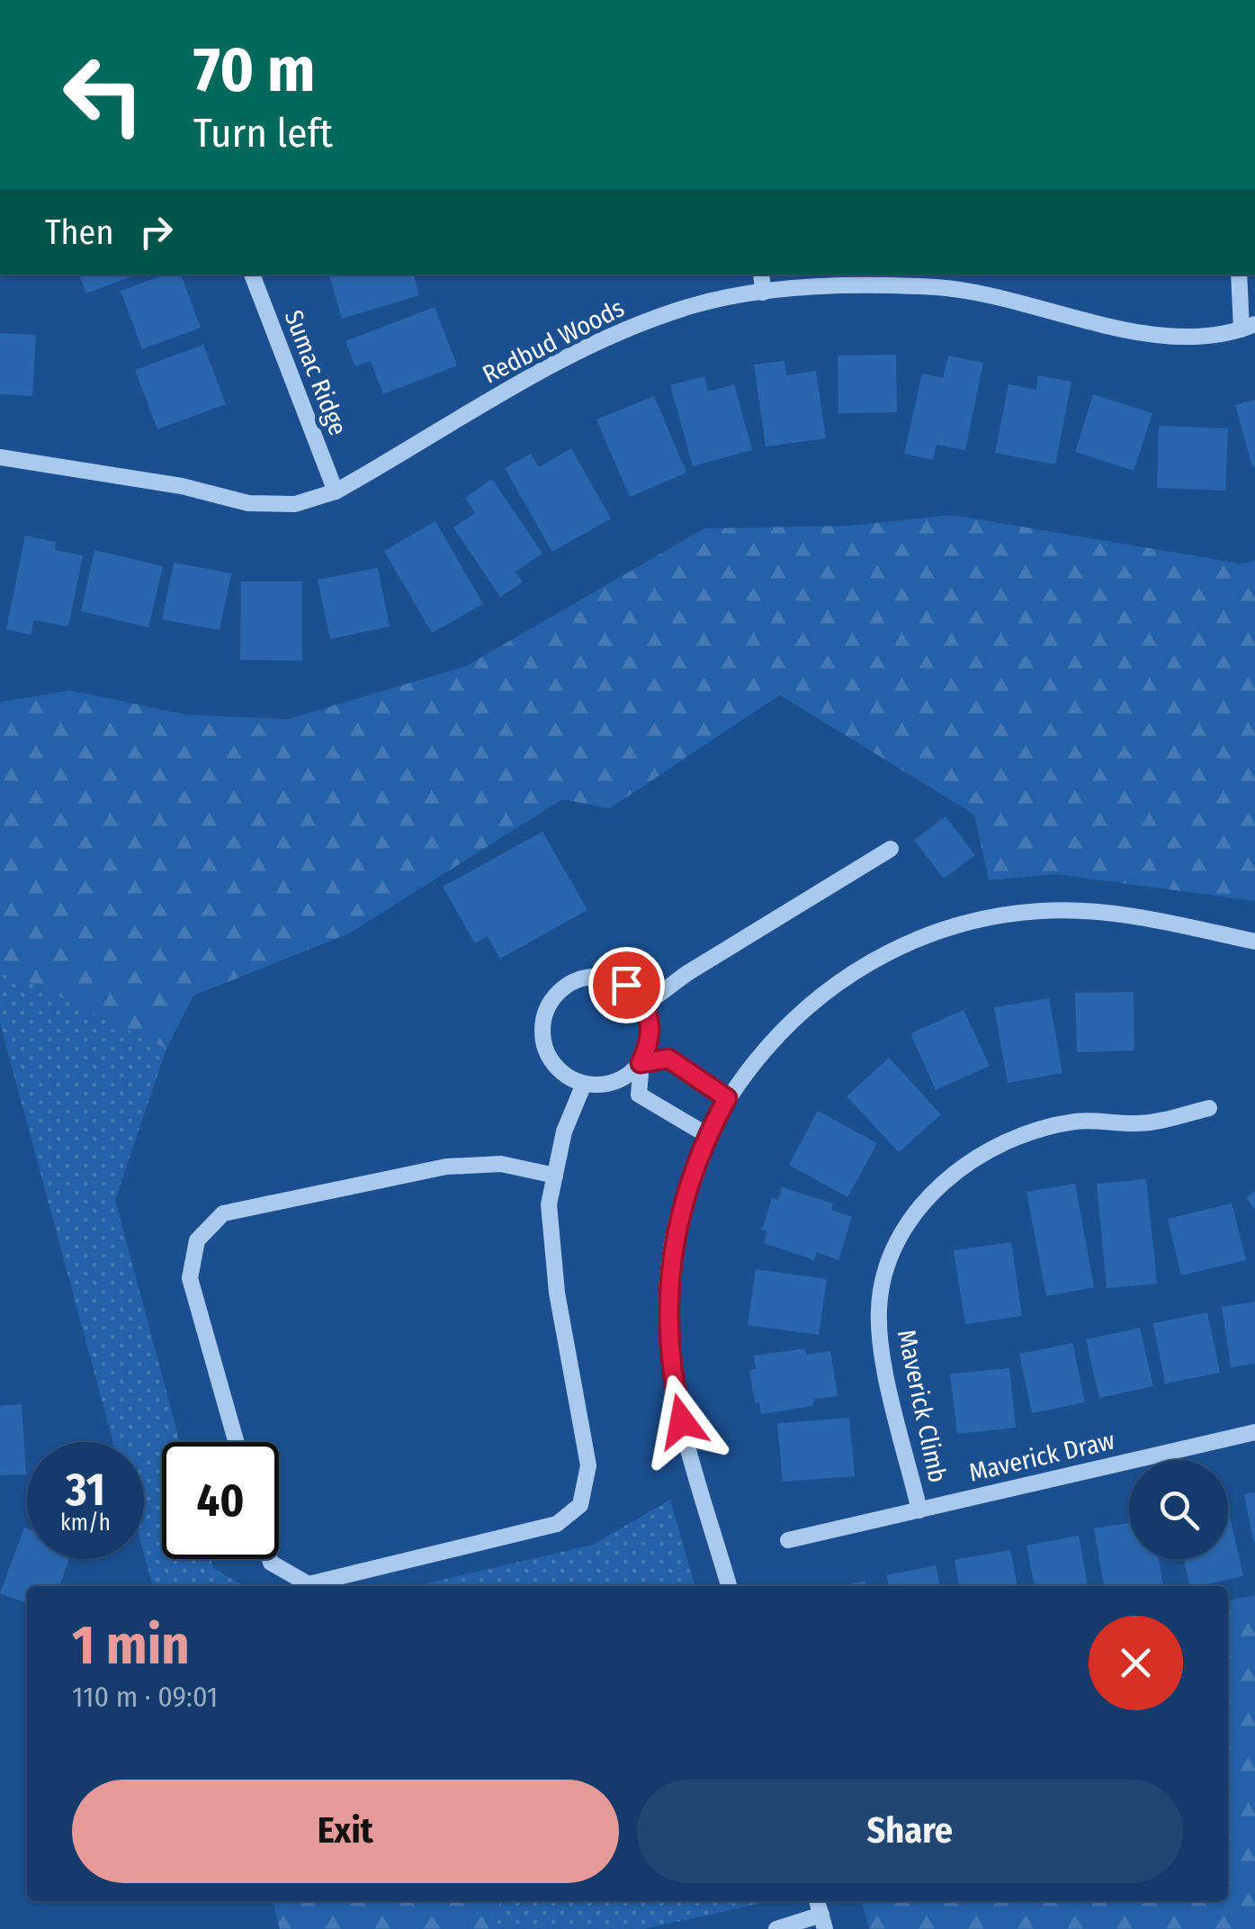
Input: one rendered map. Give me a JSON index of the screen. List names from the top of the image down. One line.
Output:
{"streets":{"street":["Redbud Woods","Sumac Ridge","Maverick Climb","Maverick Draw"]},"crossings":[["Redbud Woods","Sumac Ridge"],["Maverick Climb","Maverick Draw"]],"page":{"turn":["70 m","Turn left"],"then":"Then","speed":"31 km/h","limit":"40","heading":["1 min","110 m · 09:01"],"buttons":["Exit","Share"]}}
